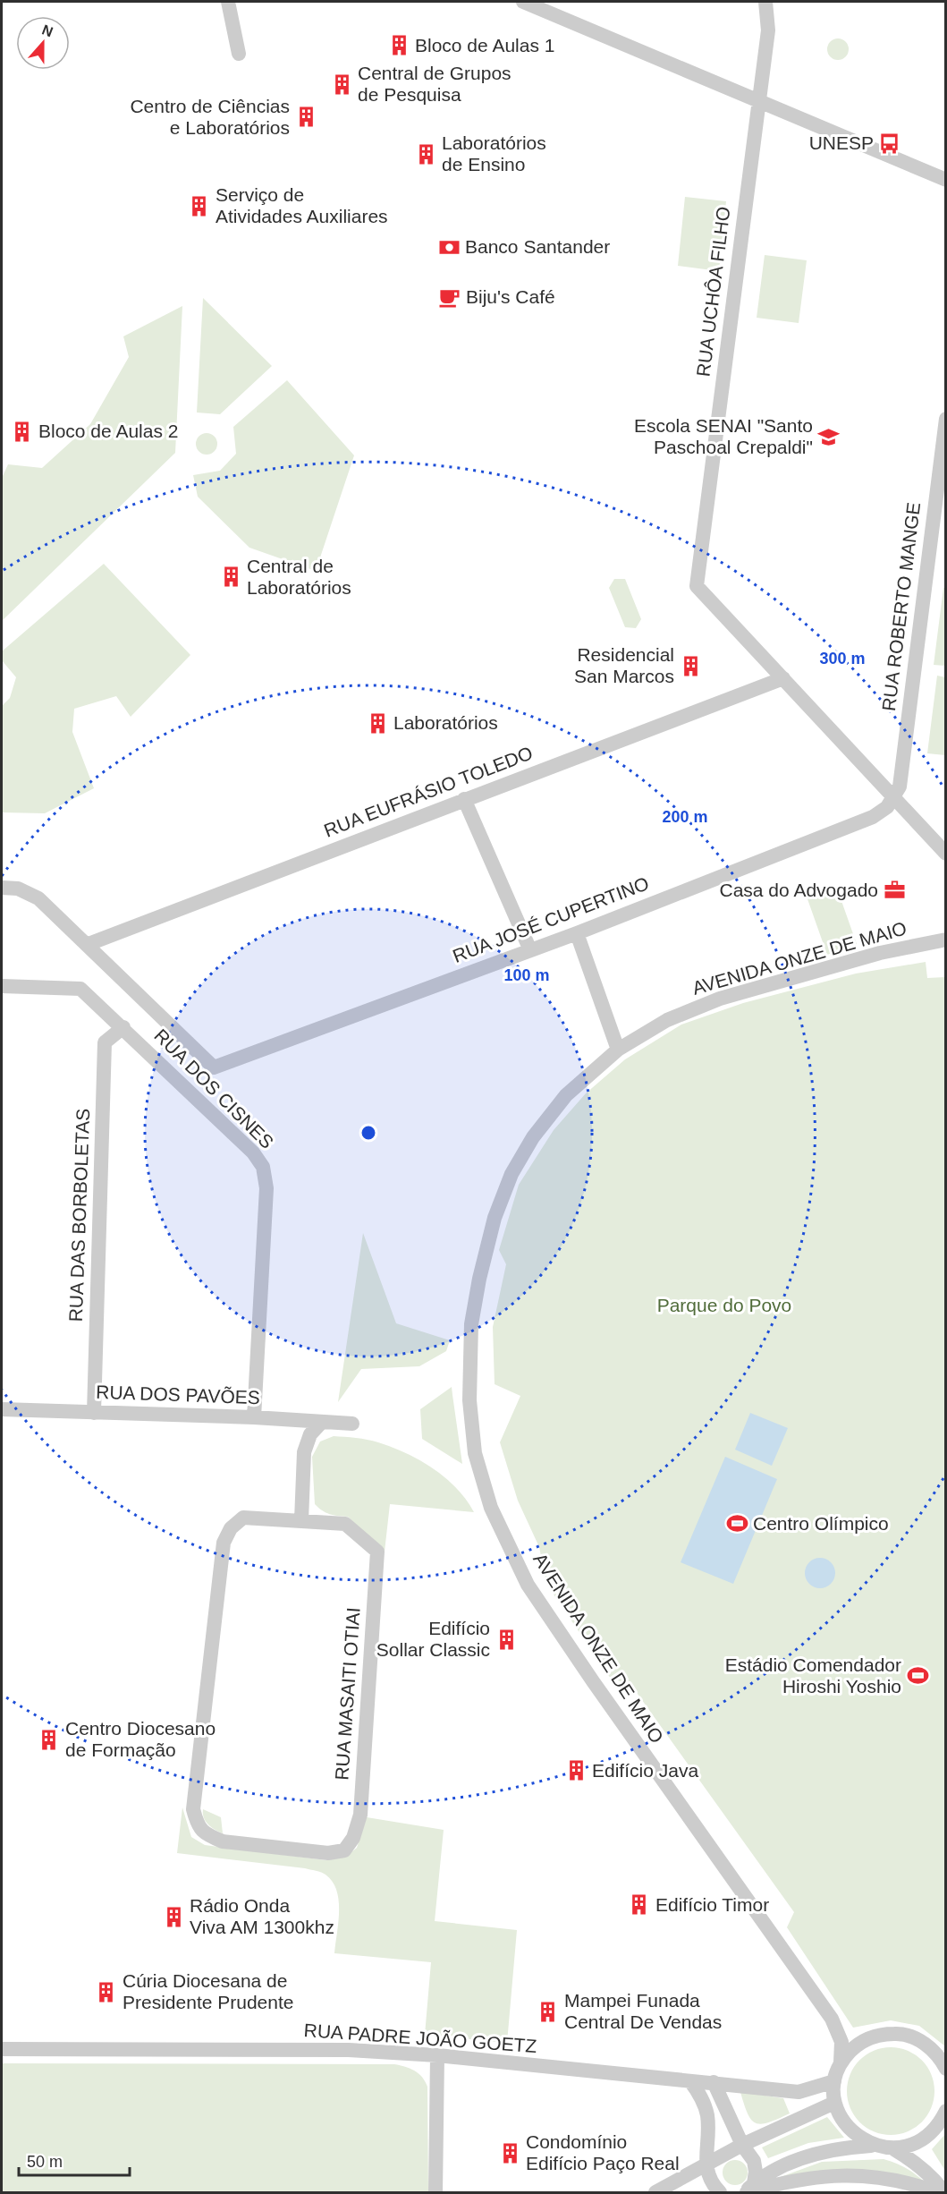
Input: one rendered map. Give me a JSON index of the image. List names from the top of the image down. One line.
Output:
{"streets":{"street":["RUA UCHÔA FILHO","RUA ROBERTO MANGE","RUA EUFRÁSIO TOLEDO","RUA JOSÉ CUPERTINO","AVENIDA ONZE DE MAIO","RUA DOS CISNES","RUA DAS BORBOLETAS","RUA DOS PAVÕES","RUA MASAITI OTIAI","RUA PADRE JOÃO GOETZ"]},"crossings":[["RUA UCHÔA FILHO","RUA EUFRÁSIO TOLEDO"],["RUA ROBERTO MANGE","RUA JOSÉ CUPERTINO"],["RUA EUFRÁSIO TOLEDO","RUA JOSÉ CUPERTINO"],["RUA DOS CISNES","RUA DAS BORBOLETAS"],["RUA DOS CISNES","RUA DOS PAVÕES"],["RUA DAS BORBOLETAS","RUA DOS PAVÕES"]],"parks":["Parque do Povo"],"places":{"building":["Bloco de Aulas 1","Central de Grupos de Pesquisa","Centro de Ciências e Laboratórios","Laboratórios de Ensino","Serviço de Atividades Auxiliares","Bloco de Aulas 2","Central de Laboratórios","Residencial San Marcos","Laboratórios","Edifício Sollar Classic","Centro Diocesano de Formação","Edifício Java","Edifício Timor","Rádio Onda Viva AM 1300khz","Cúria Diocesana de Presidente Prudente","Mampei Funada Central De Vendas","Condomínio Edifício Paço Real"],"bus stop":["UNESP"],"bank":["Banco Santander"],"cafe":["Biju's Café"],"school or university":["Escola SENAI \"Santo Paschoal Crepaldi\""],"office":["Casa do Advogado"],"sports":["Centro Olímpico","Estádio Comendador Hiroshi Yoshio"]},"scale_bar":"50 m","north":"top","rings":["300 m","200 m","100 m"]}
